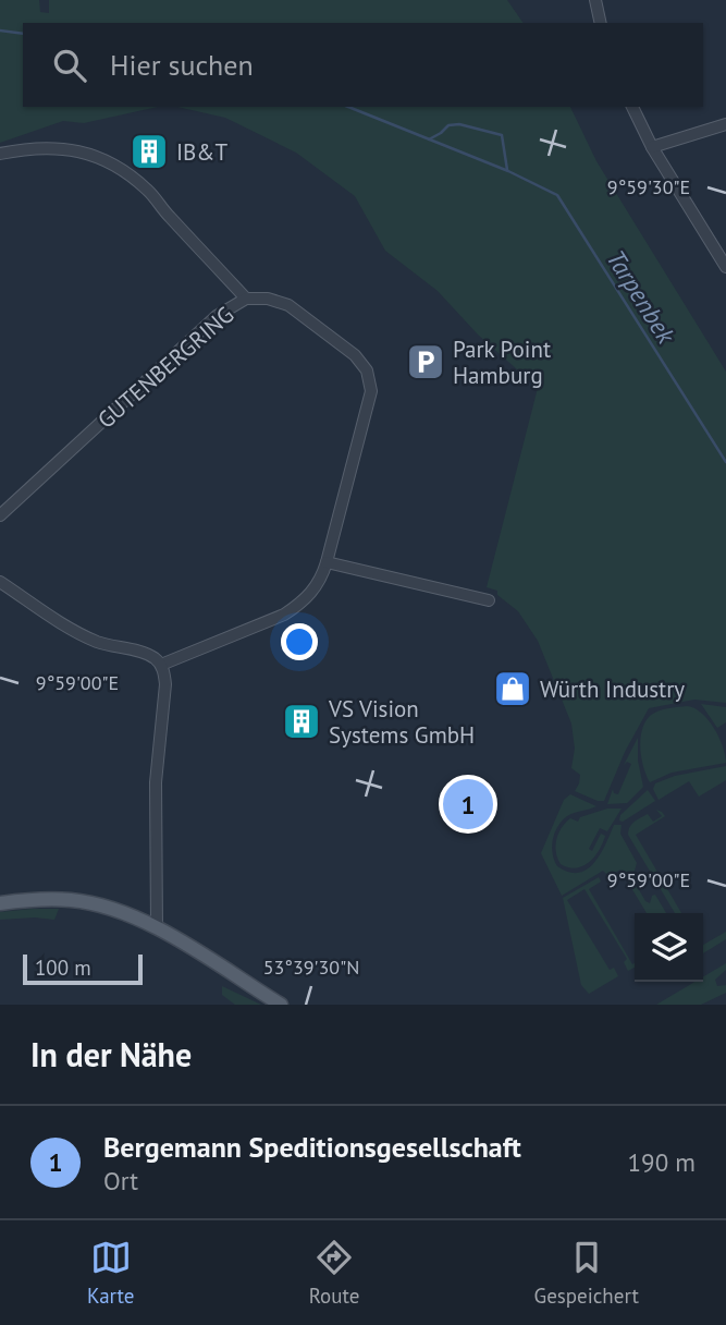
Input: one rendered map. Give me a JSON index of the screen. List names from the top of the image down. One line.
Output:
{"streets":{"street":["GUTENBERGRING"]},"water":["Tarpenbek"],"places":{"building":["IB&T","VS Vision Systems GmbH"],"parking":["Park Point Hamburg"],"shop":["Würth Industry"]},"scale_bar":"100 m","page":{"search":"Hier suchen","pins":"1","scale":"100 m","heading":"In der Nähe","list":[{"mark":"1","name":"Bergemann Speditionsgesellschaft","note":"Ort","value":"190 m"}],"nav":["Karte","Route","Gespeichert"]},"coordinates":["9°59'30\"E","9°59'00\"E","53°39'30\"N"]}
